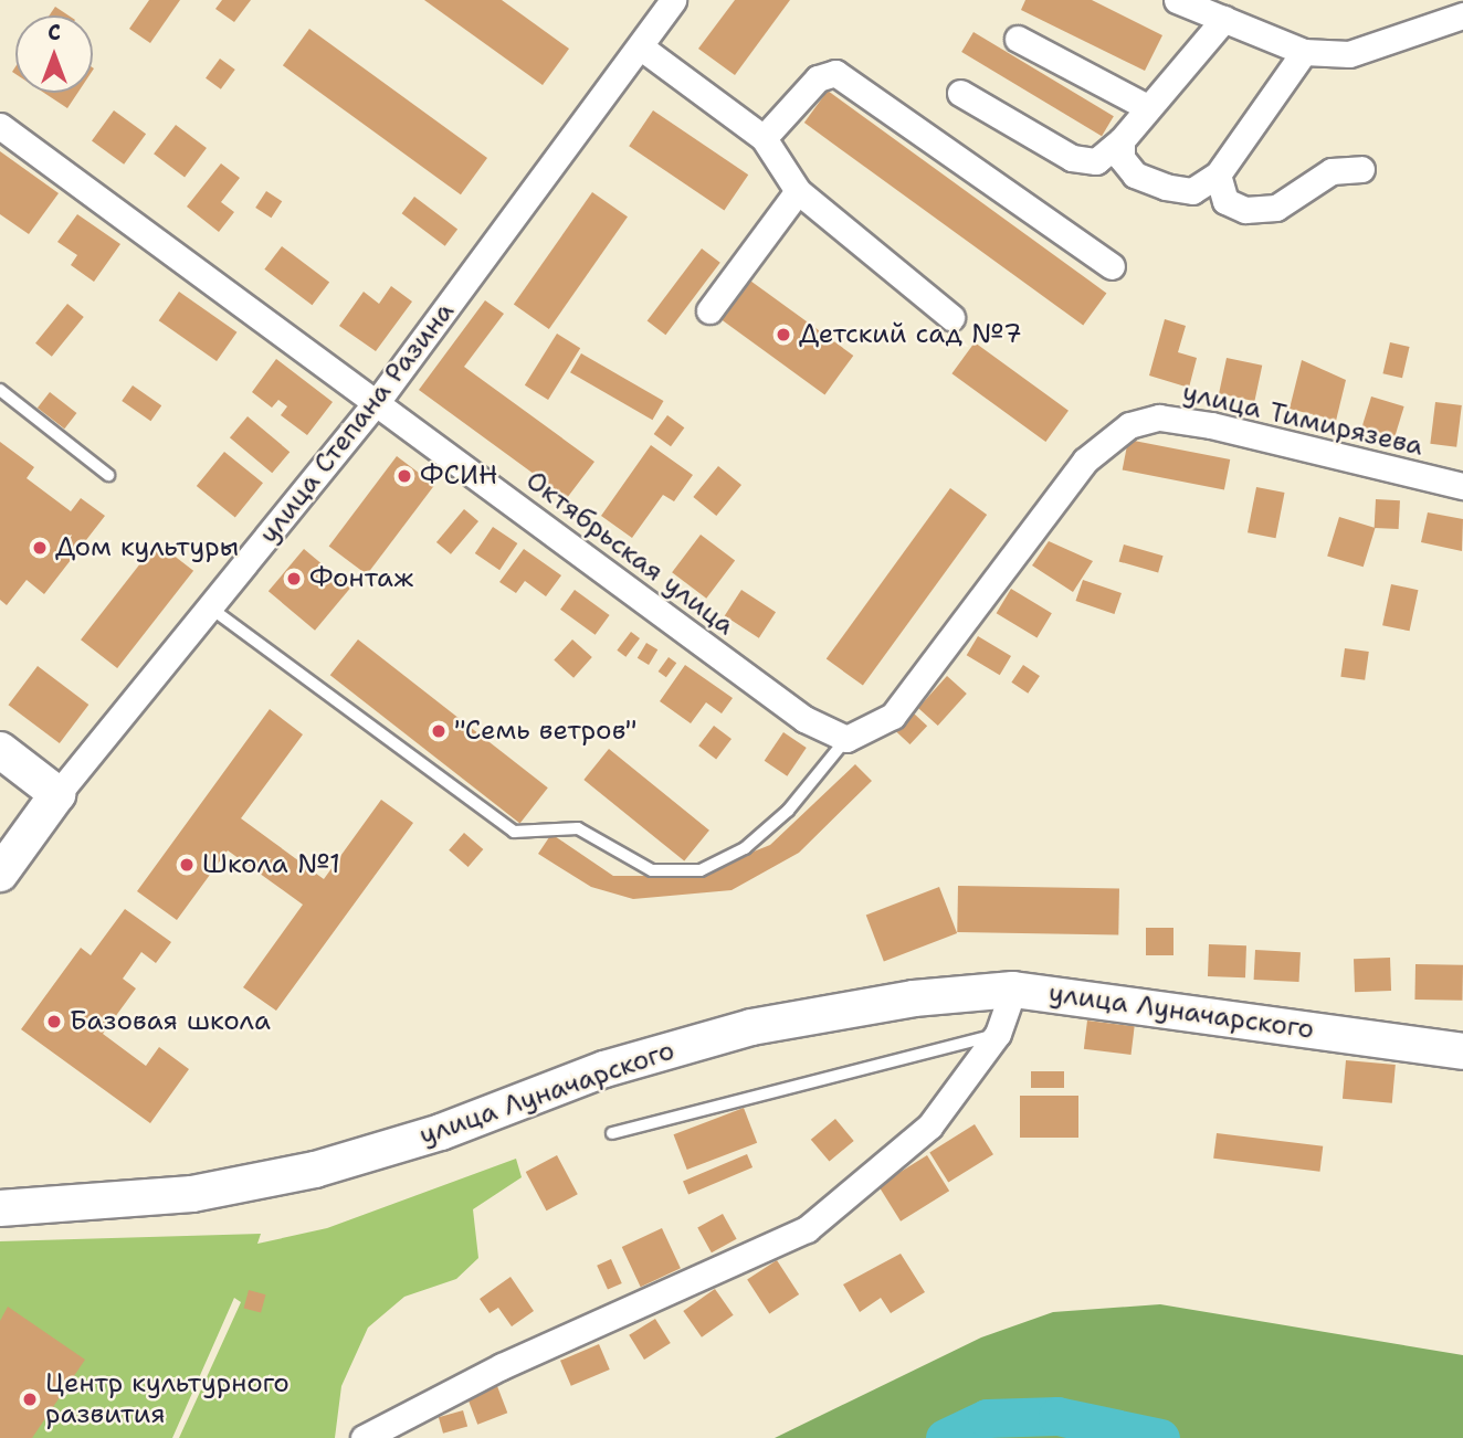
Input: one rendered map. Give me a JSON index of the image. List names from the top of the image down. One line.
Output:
{"streets":{"main road":["улица Степана Разина","улица Луначарского"],"street":["улица Тимирязева","Октябрьская улица"]},"crossings":[["улица Тимирязева","Октябрьская улица"],["улица Степана Разина","Октябрьская улица"]],"places":["Детский сад №7","ФСИН","Дом культуры","Фонтаж","\"Семь ветров\"","Школа №1","Базовая школа","Центр культурного развития"],"north":"top"}
